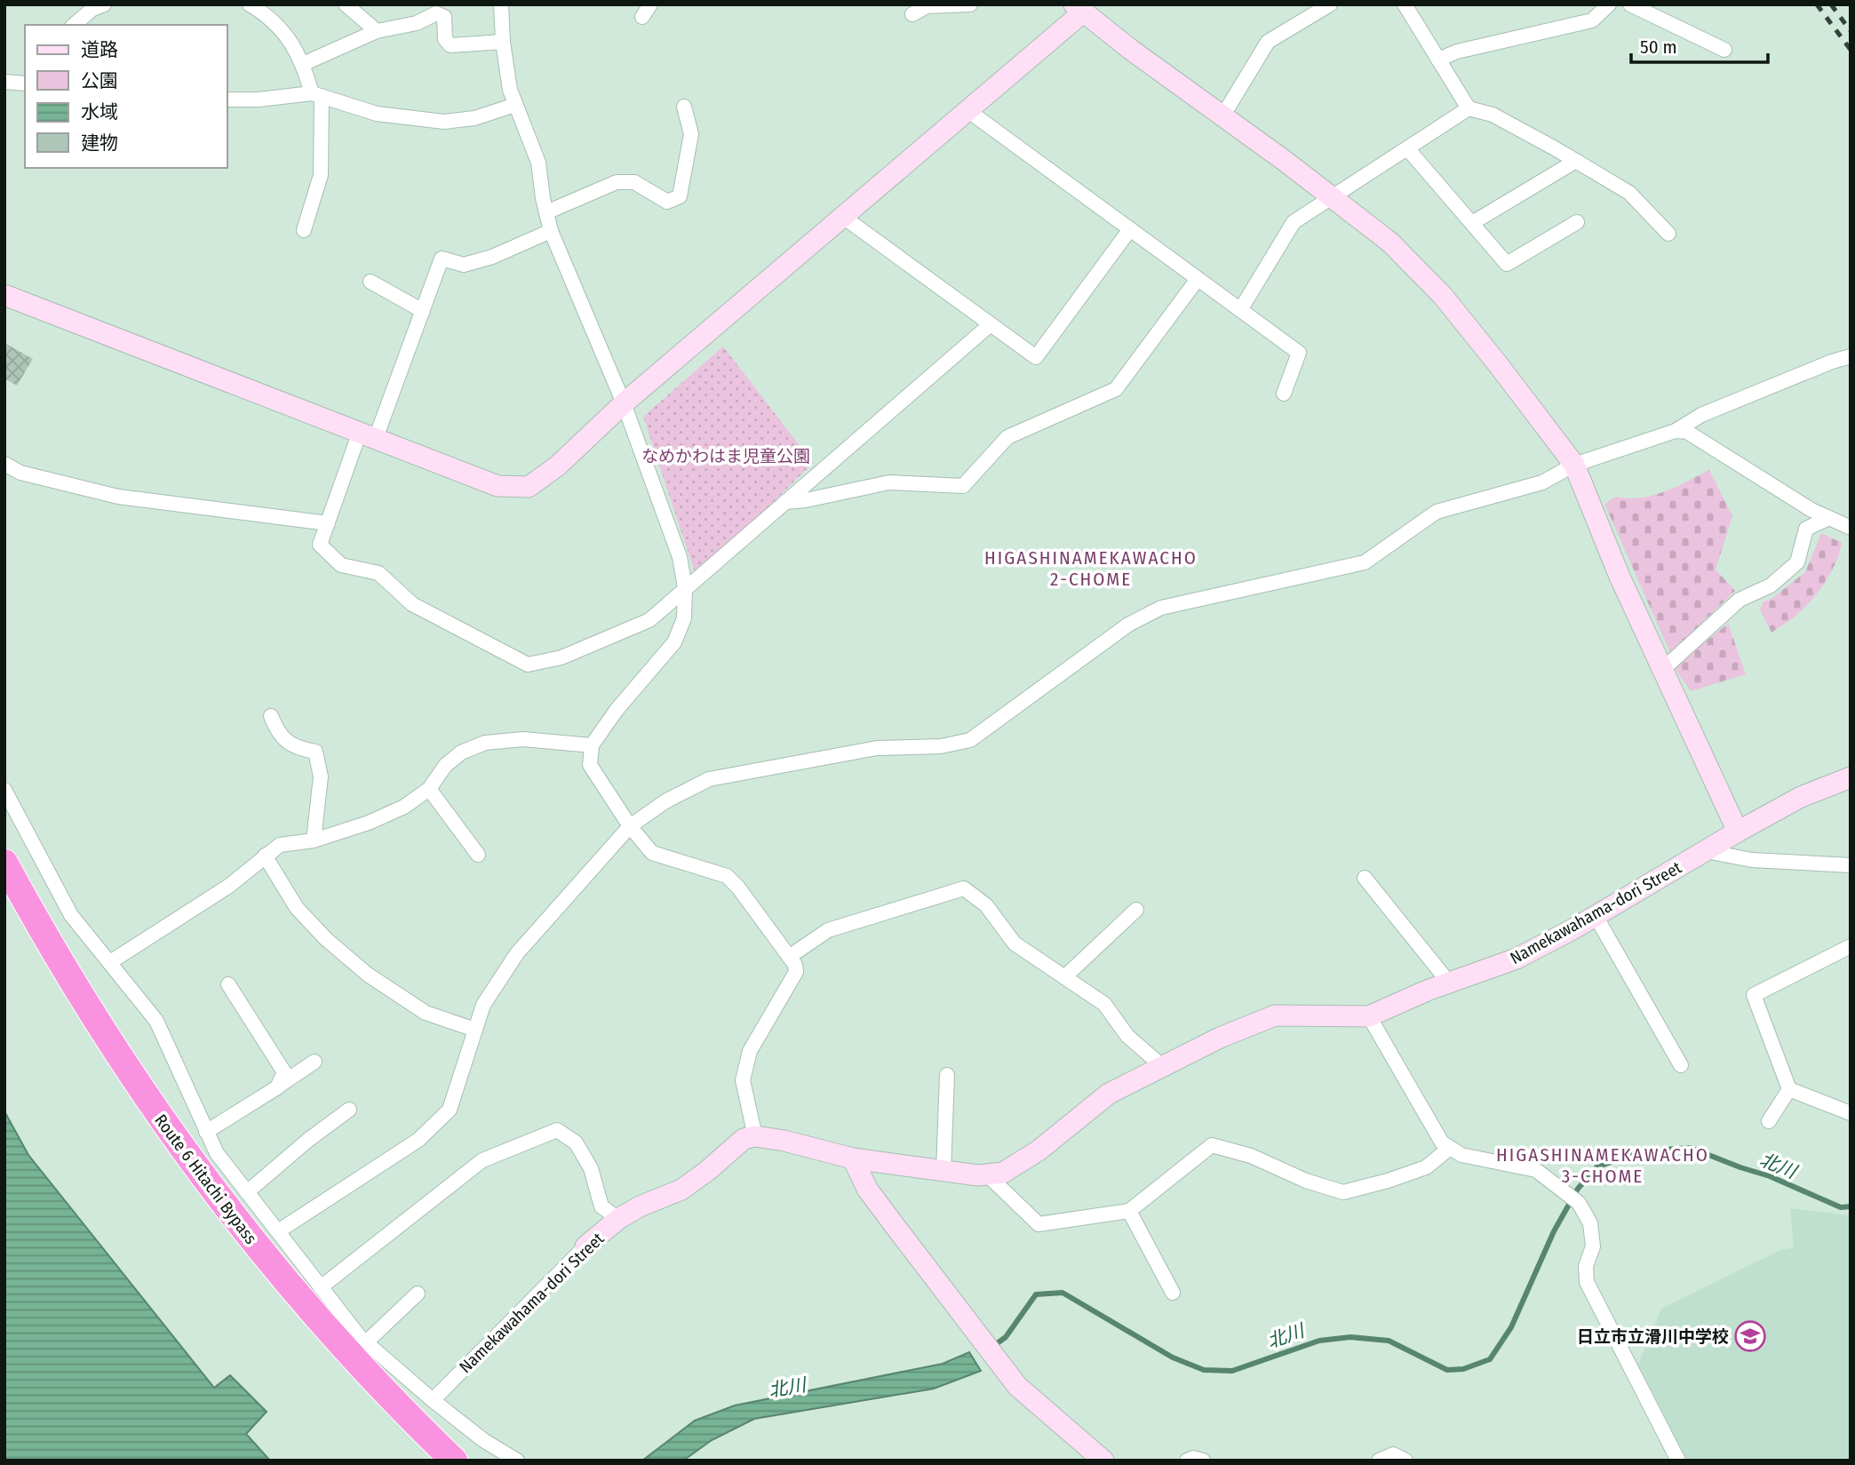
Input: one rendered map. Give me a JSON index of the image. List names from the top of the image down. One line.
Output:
{"streets":{"highway":["Route 6 Hitachi Bypass"],"street":["Namekawahama-dori Street"]},"districts":["HIGASHINAMEKAWACHO 2-CHOME","HIGASHINAMEKAWACHO 3-CHOME"],"water":["北川"],"parks":["なめかわはま児童公園"],"places":{"school or university":["日立市立滑川中学校"]},"legend":["道路","公園","水域","建物"],"scale_bar":"50 m"}
